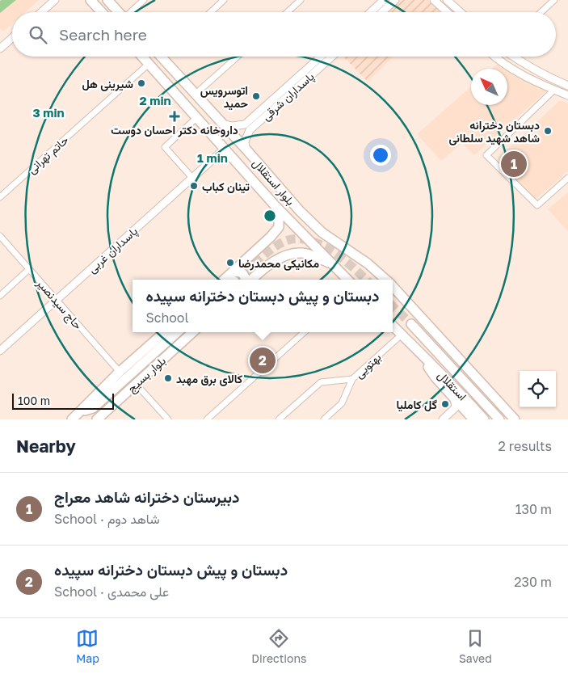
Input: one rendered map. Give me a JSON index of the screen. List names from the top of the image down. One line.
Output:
{"streets":{"main road":["بلوار استقلال","بلوار بسیج","استقلال"],"street":["پاسداران شرقی","حاتم تهرانی","پاسداران غربی","حاج سیدنصیر","بهتویی"]},"crossings":[["حاتم تهرانی","بلوار استقلال"],["بلوار استقلال","پاسداران غربی"],["پاسداران غربی","حاج سیدنصیر"]],"places":{"other":["شیرینی هل","اتوسرویس حمید","دبستان دخترانه شاهد شهید سلطانی","تینان کباب","مکانیکی محمدرضا","کالای برق مهبد","گل کاملیا"],"health":["داروخانه دکتر احسان دوست"]},"scale_bar":"100 m","north":"top left","page":{"search":"Search here","pins":["1","2"],"popup":["دبستان و پیش دبستان دخترانه سپیده","School"],"scale":"100 m","heading":["Nearby","2 results"],"list":[{"mark":"1","name":"دبیرستان دخترانه شاهد معراج","note":"School · شاهد دوم","value":"130 m"},{"mark":"2","name":"دبستان و پیش دبستان دخترانه سپیده","note":"School · علی محمدی","value":"230 m"}],"nav":["Map","Directions","Saved"]},"rings":["2 min","3 min","1 min"]}
